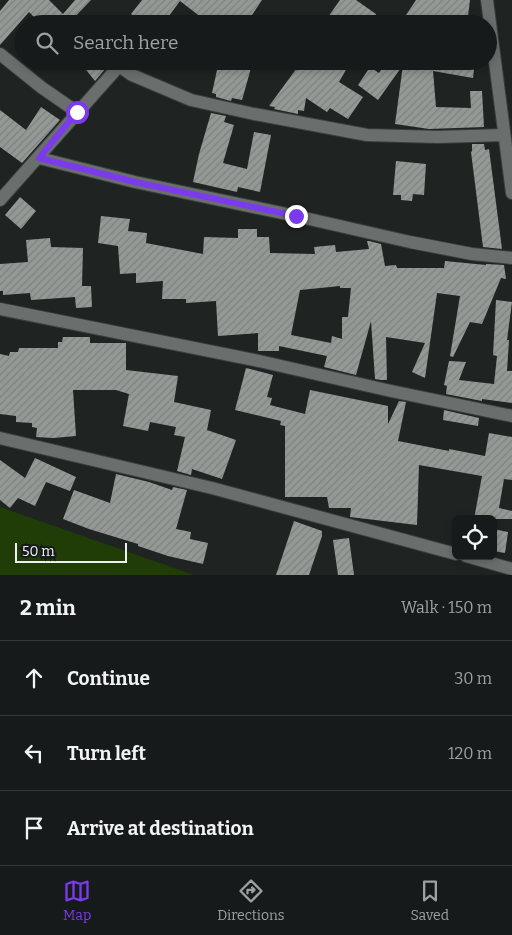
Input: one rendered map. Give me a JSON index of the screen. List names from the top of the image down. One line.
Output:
{"scale_bar":"50 m","page":{"search":"Search here","scale":"50 m","heading":["2 min","Walk · 150 m"],"list":[["Continue","30 m"],["Turn left","120 m"],"Arrive at destination"],"nav":["Map","Directions","Saved"]}}
